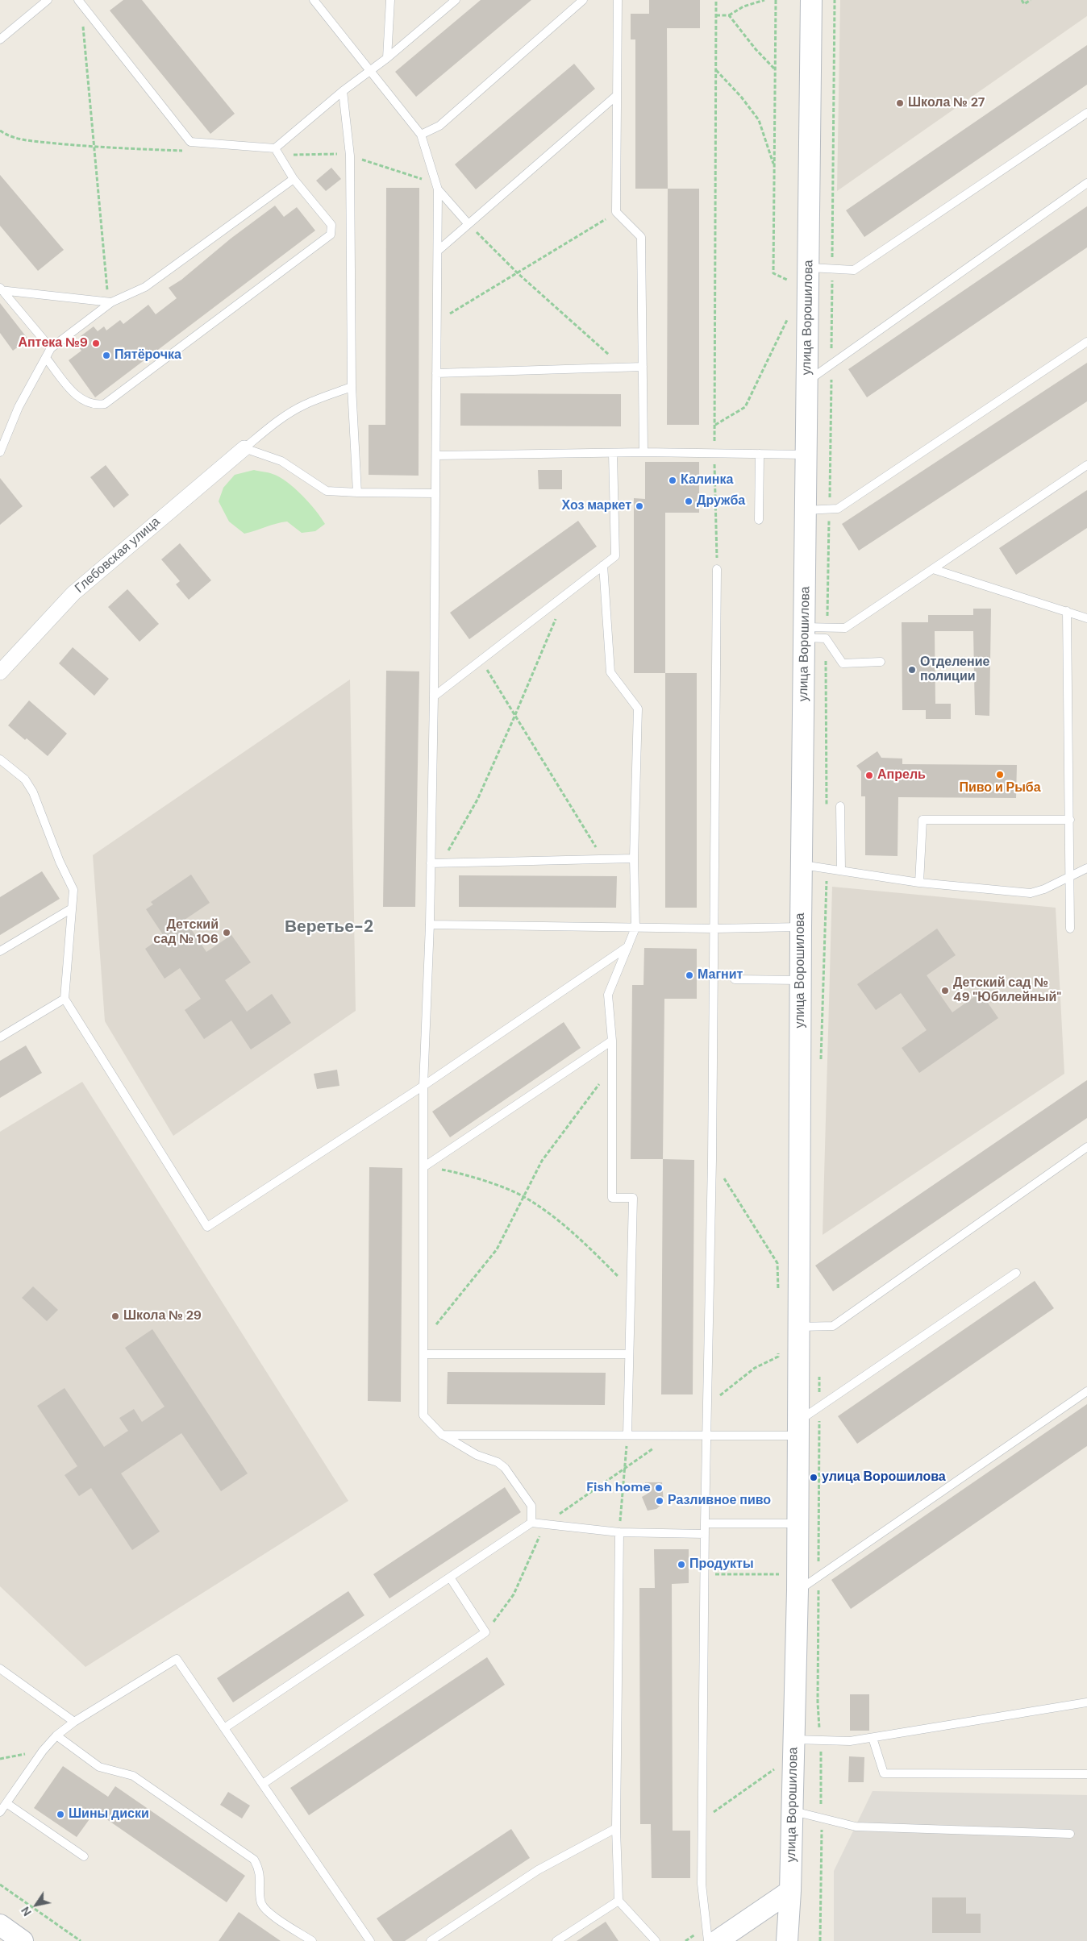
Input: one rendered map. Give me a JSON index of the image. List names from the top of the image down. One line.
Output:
{"streets":{"main road":["улица Ворошилова"],"street":["Глебовская улица"]},"districts":["Веретье-2"],"places":["Школа № 27","Аптека №9","Пятёрочка","Калинка","Дружба","Хоз маркет","Отделение полиции","Пиво и Рыба","Апрель","Детский сад № 106","Магнит","Детский сад № 49 \"Юбилейный\"","Школа № 29","улица Ворошилова","Fish home","Разливное пиво","Продукты","Шины диски"],"north":"bottom left"}
